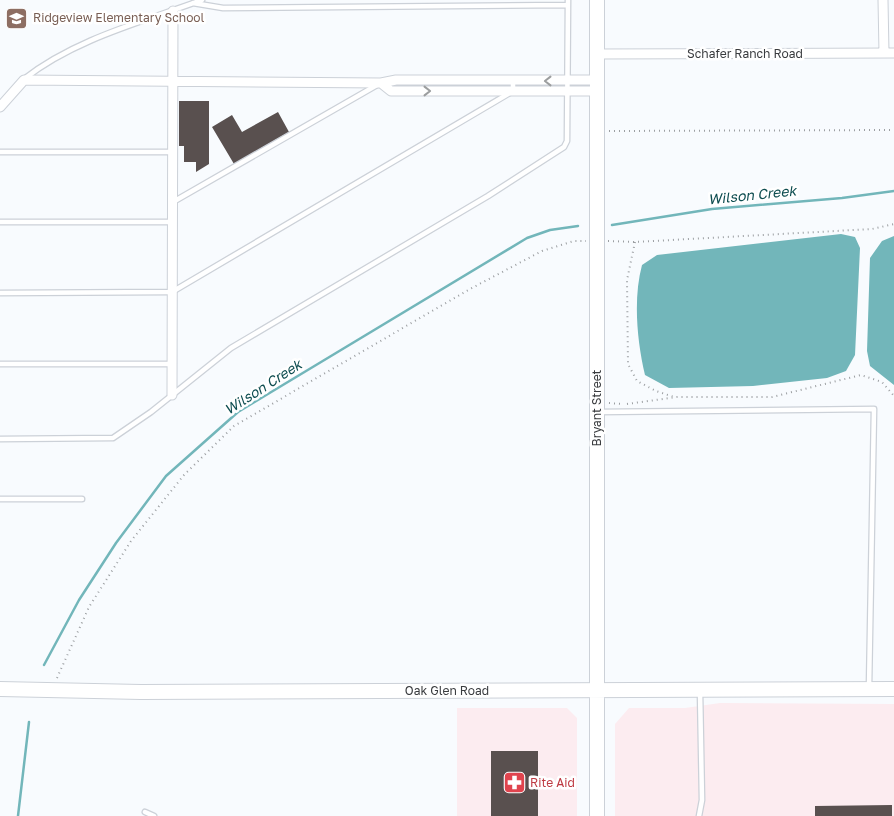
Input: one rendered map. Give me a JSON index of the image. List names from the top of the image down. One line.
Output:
{"streets":{"main road":["Bryant Street","Oak Glen Road"],"street":["Schafer Ranch Road"]},"crossings":[["Schafer Ranch Road","Bryant Street"],["Bryant Street","Oak Glen Road"]],"water":["Wilson Creek"],"places":{"school or university":["Ridgeview Elementary School"],"pharmacy":["Rite Aid"]}}
